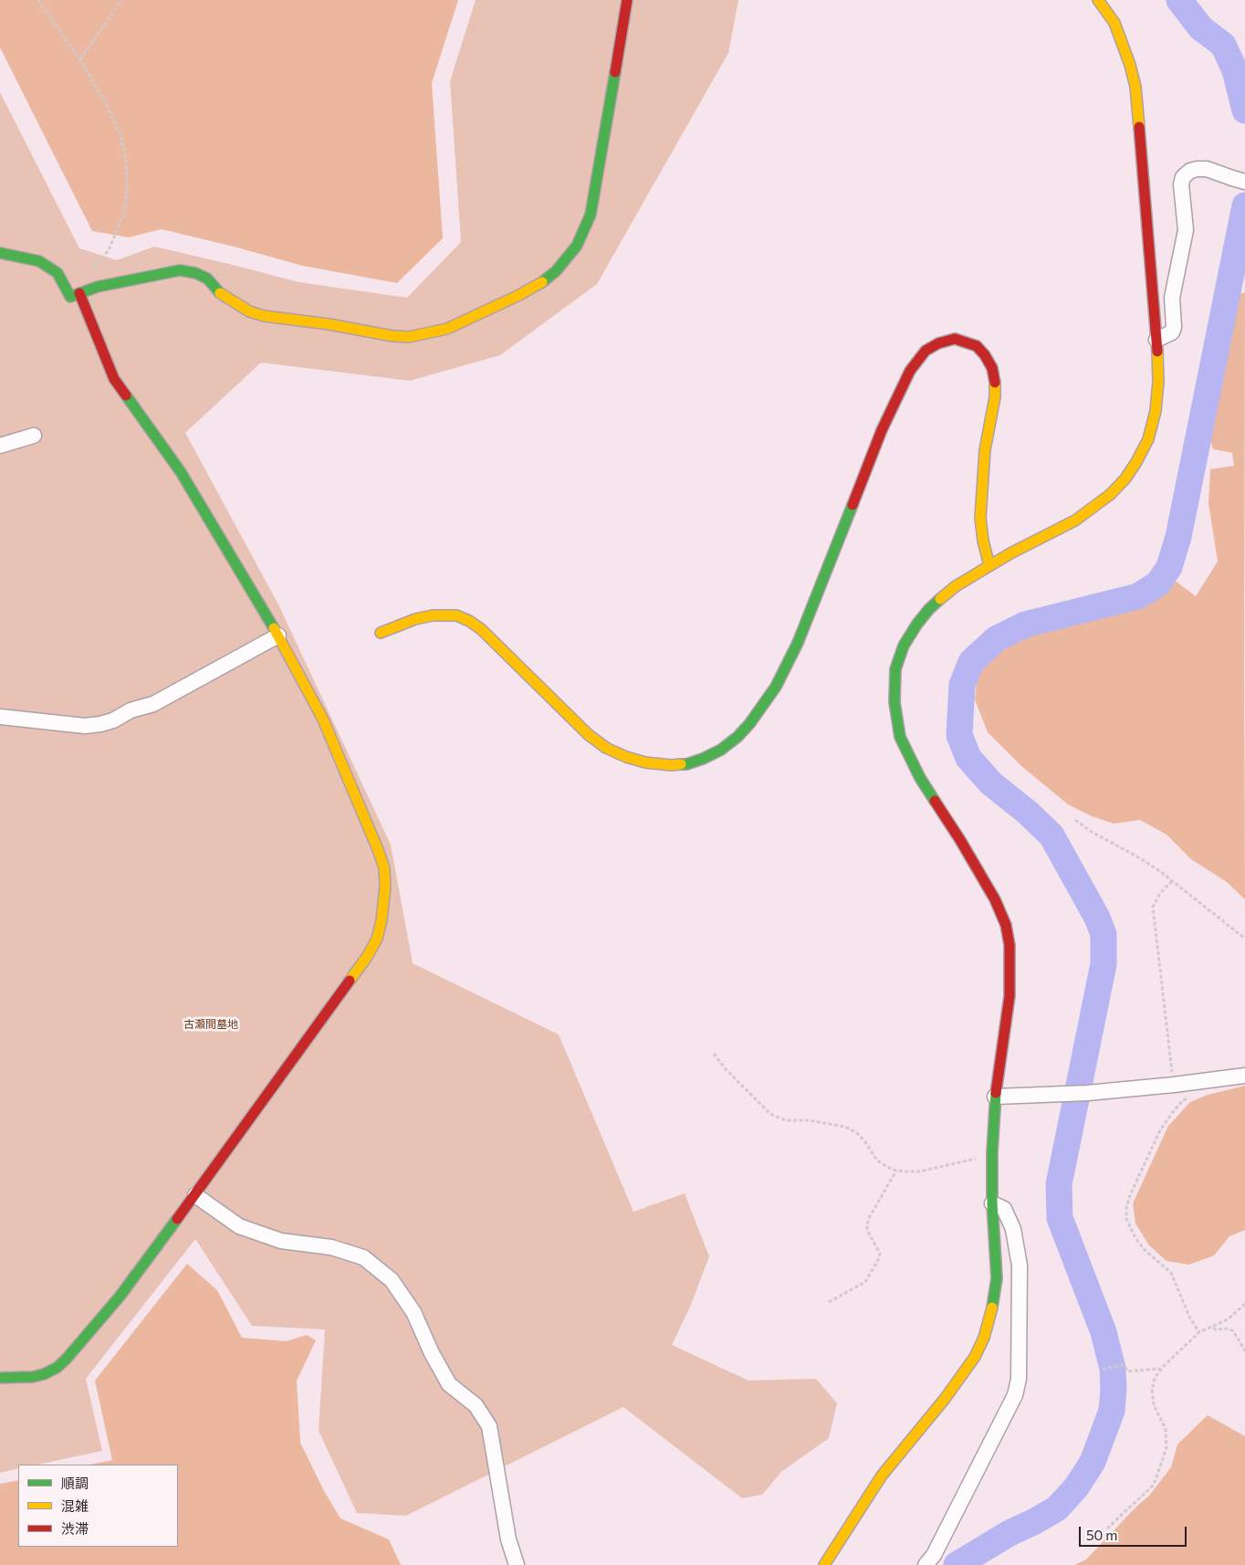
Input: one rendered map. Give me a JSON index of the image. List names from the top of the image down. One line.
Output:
{"parks":["古瀬間墓地"],"legend":["順調","混雑","渋滞"],"scale_bar":"50 m"}
